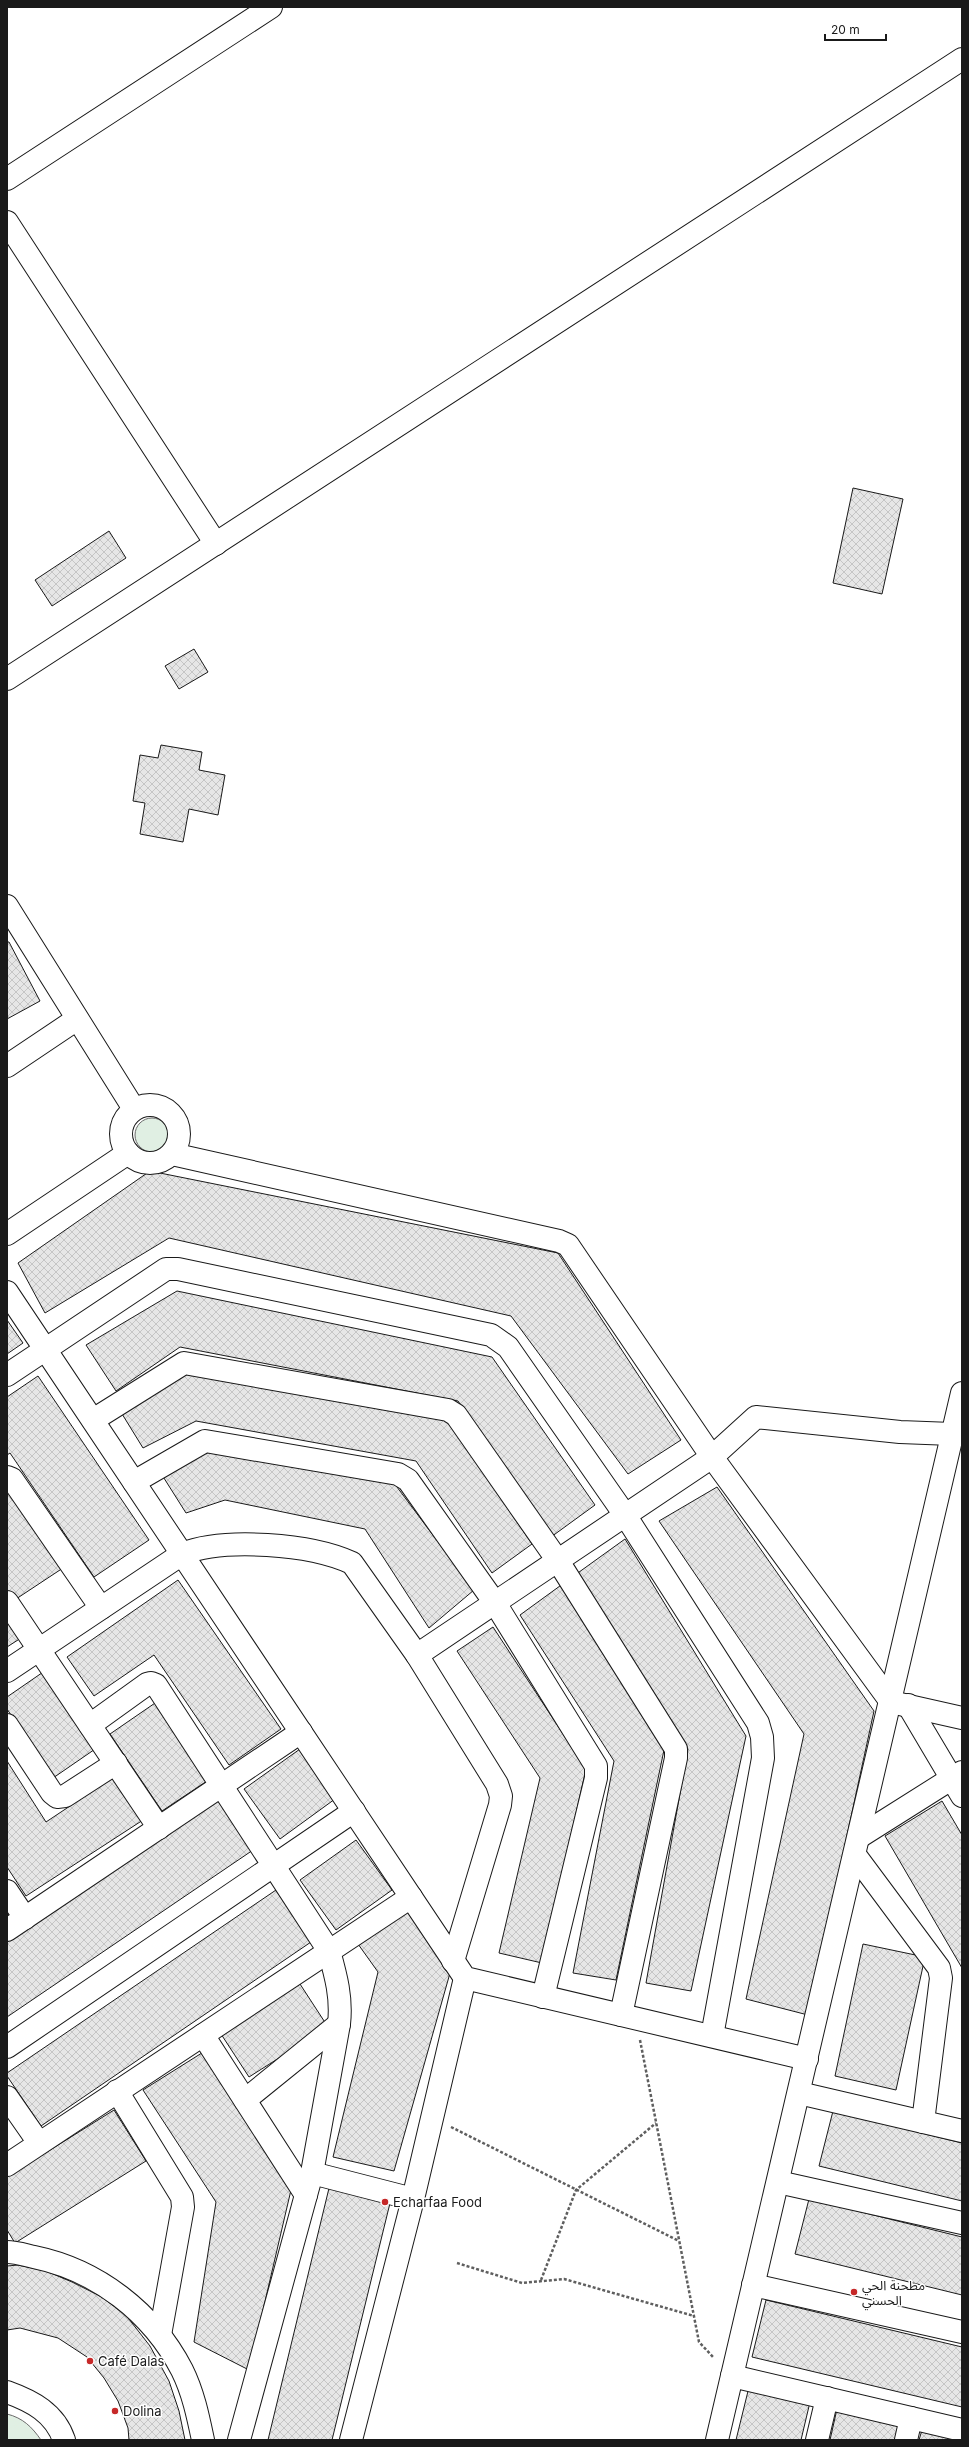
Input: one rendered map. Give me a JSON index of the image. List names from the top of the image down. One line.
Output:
{"places":["Echarfaa Food","مطحنة الحي الحسني","Café Dalas","Dolina"],"scale_bar":"20 m"}
